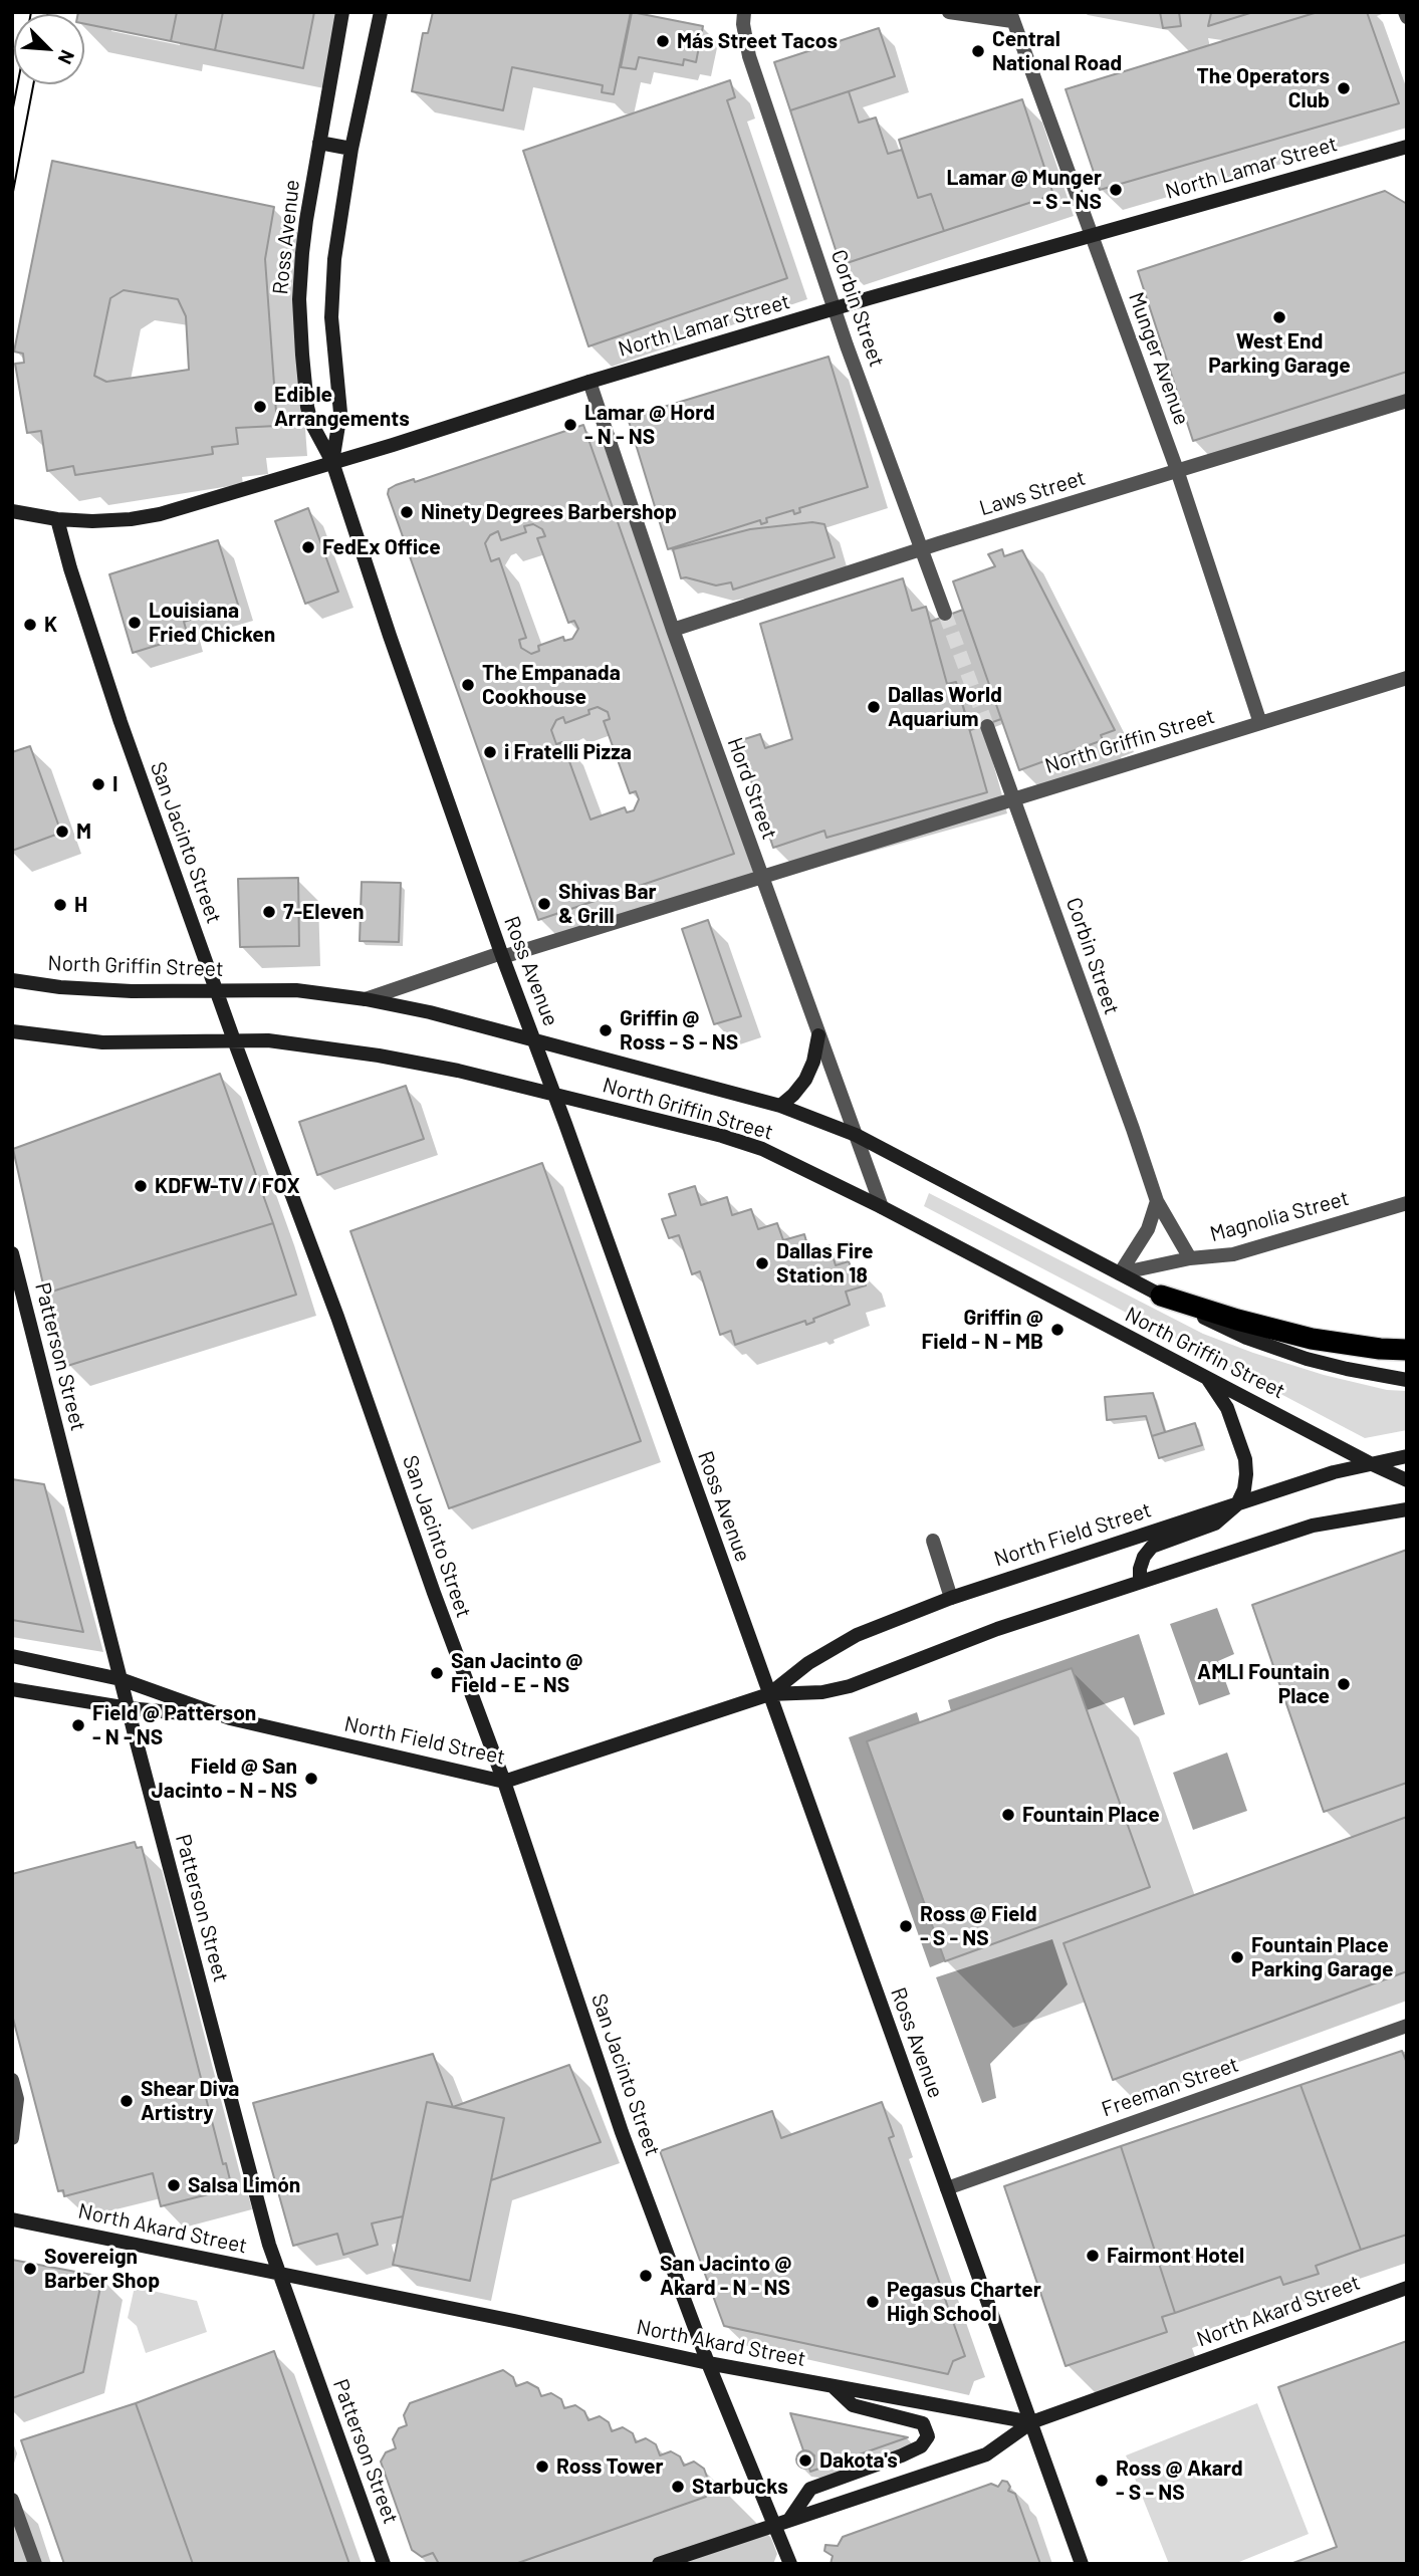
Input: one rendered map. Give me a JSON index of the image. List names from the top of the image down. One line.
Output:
{"streets":{"main road":["North Lamar Street","Ross Avenue","North Griffin Street","San Jacinto Street","Patterson Street","North Field Street","North Akard Street"],"street":["Corbin Street","Munger Avenue","Laws Street","Hord Street","Magnolia Street","Freeman Street"]},"crossings":[["North Lamar Street","Ross Avenue"],["North Lamar Street","Corbin Street"],["North Lamar Street","Munger Avenue"],["North Lamar Street","Hord Street"],["North Lamar Street","San Jacinto Street"],["Ross Avenue","North Griffin Street"],["Ross Avenue","North Field Street"],["Ross Avenue","Freeman Street"],["Ross Avenue","North Akard Street"],["Corbin Street","Laws Street"],["Corbin Street","North Griffin Street"],["Corbin Street","Magnolia Street"],["Munger Avenue","Laws Street"],["Munger Avenue","North Griffin Street"],["Laws Street","Hord Street"],["North Griffin Street","Hord Street"],["North Griffin Street","San Jacinto Street"],["North Griffin Street","Magnolia Street"],["North Griffin Street","North Field Street"],["San Jacinto Street","North Field Street"],["San Jacinto Street","North Akard Street"],["Patterson Street","North Field Street"],["Patterson Street","North Akard Street"]],"places":["Más Street Tacos","Central National Road","The Operators Club","Lamar @ Munger - S - NS","West End Parking Garage","Edible Arrangements","Lamar @ Hord - N - NS","Ninety Degrees Barbershop","FedEx Office","Louisiana Fried Chicken","K","The Empanada Cookhouse","Dallas World Aquarium","i Fratelli Pizza","I","M","Shivas Bar & Grill","H","7-Eleven","Griffin @ Ross - S - NS","KDFW-TV / FOX","Dallas Fire Station 18","Griffin @ Field - N - MB","San Jacinto @ Field - E - NS","AMLI Fountain Place","Field @ Patterson - N - NS","Field @ San Jacinto - N - NS","Fountain Place","Ross @ Field - S - NS","Fountain Place Parking Garage","Shear Diva Artistry","Salsa Limón","Fairmont Hotel","Sovereign Barber Shop","San Jacinto @ Akard - N - NS","Pegasus Charter High School","Dakota's","Ross Tower","Ross @ Akard - S - NS","Starbucks"],"north":"bottom right"}
